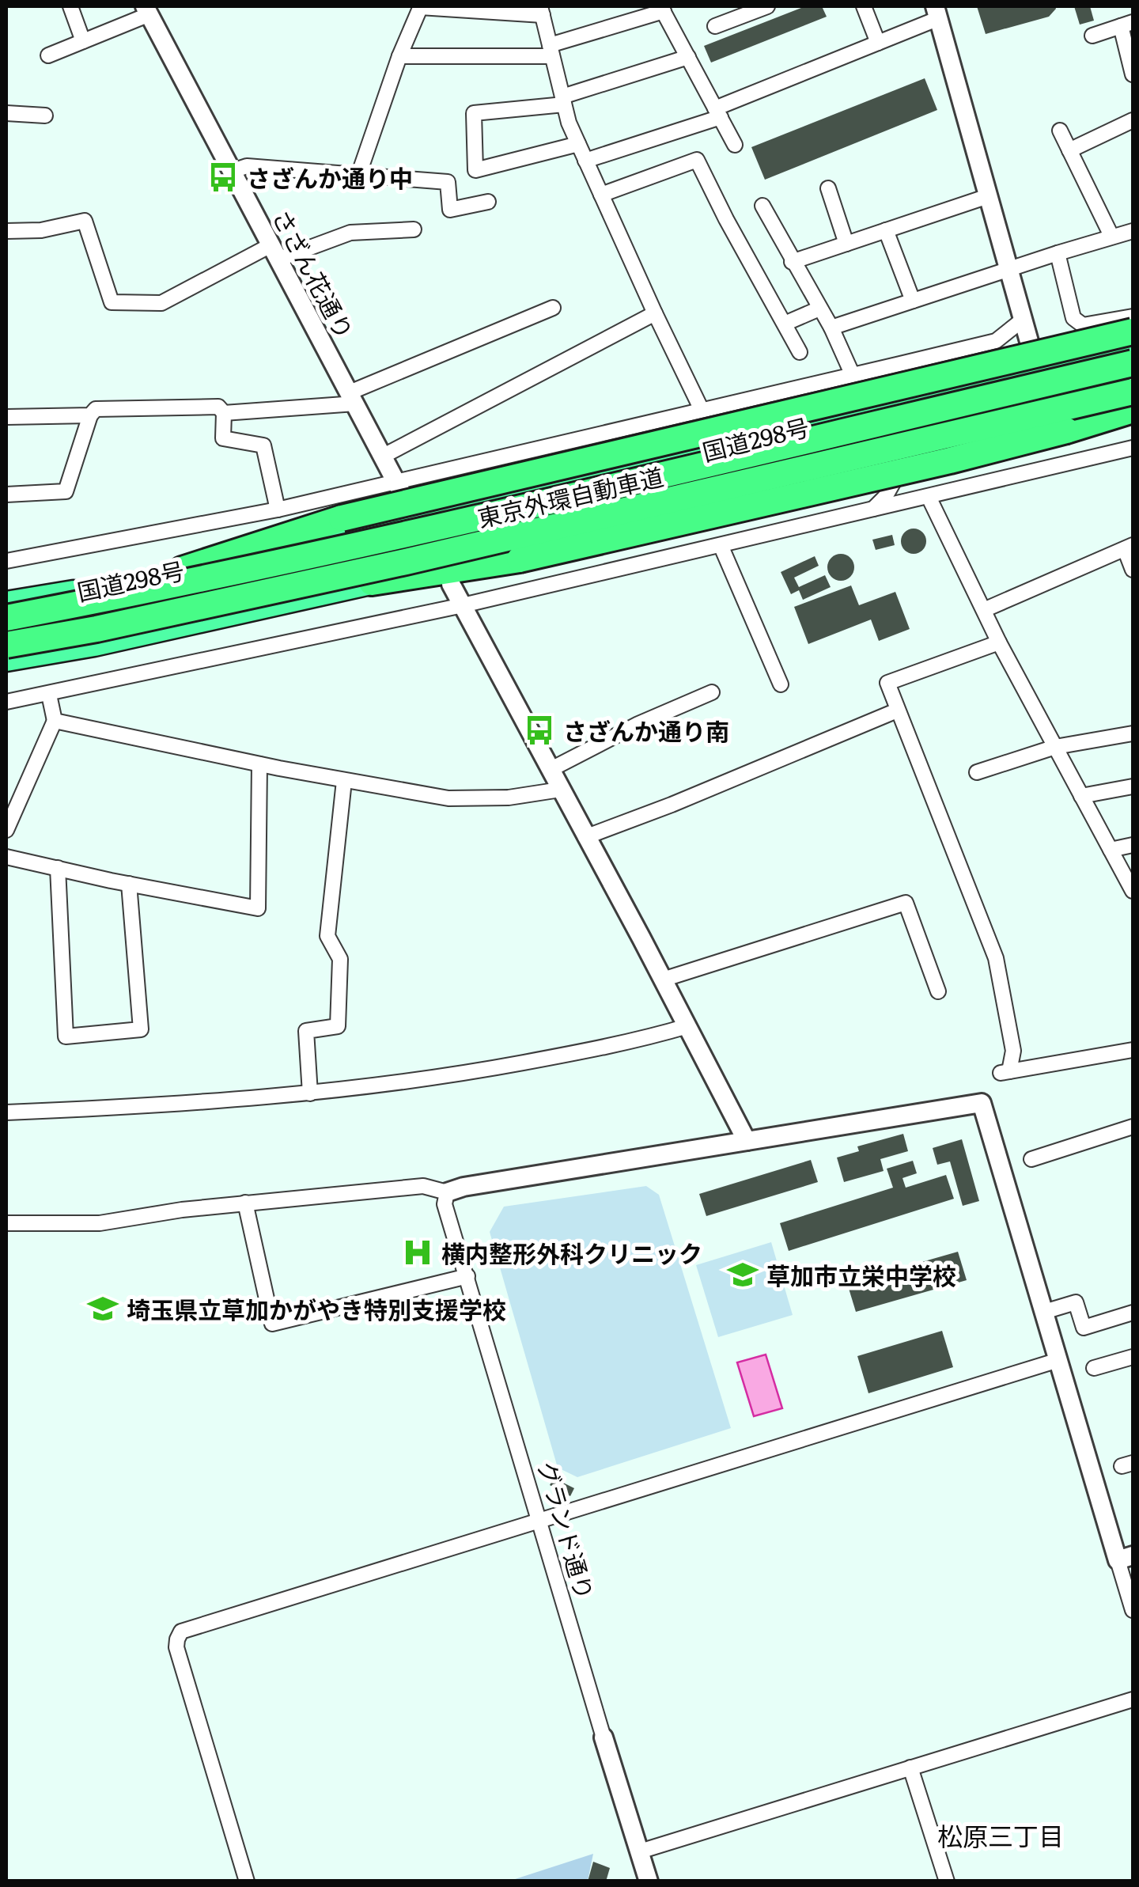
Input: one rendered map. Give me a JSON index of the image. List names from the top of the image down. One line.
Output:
{"streets":{"highway":["国道298号","東京外環自動車道"],"street":["さざん花通り","グランド通り"]},"districts":["松原三丁目"],"places":{"bus stop":["さざんか通り中","さざんか通り南"],"hospital":["横内整形外科クリニック"],"school or university":["草加市立栄中学校","埼玉県立草加かがやき特別支援学校"]}}
